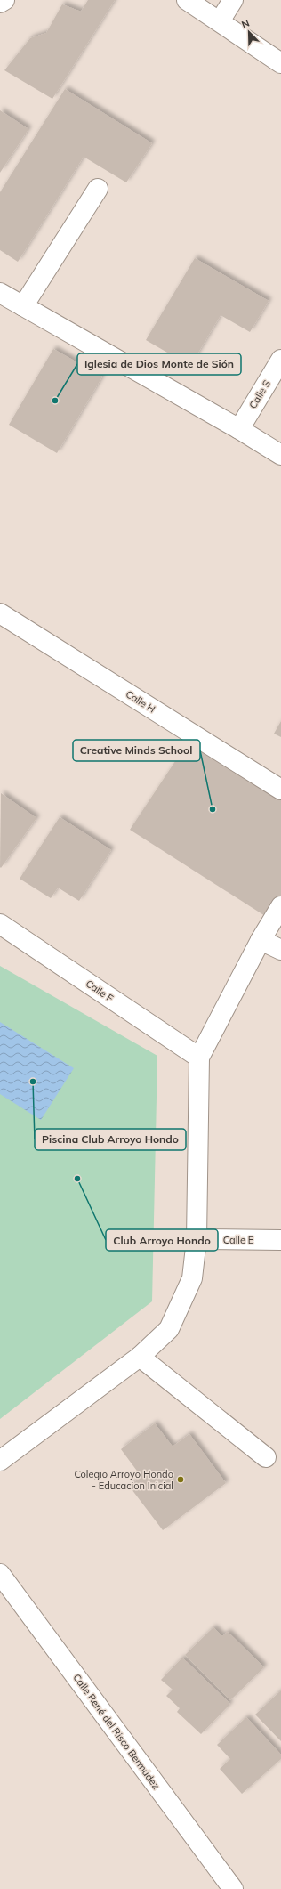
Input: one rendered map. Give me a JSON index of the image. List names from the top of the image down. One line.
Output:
{"streets":{"street":["Calle S","Calle H","Calle F","Calle E","Calle René del Risco Bermúdez"]},"places":["Iglesia de Dios Monte de Sión","Creative Minds School","Piscina Club Arroyo Hondo","Club Arroyo Hondo","Colegio Arroyo Hondo - Educacion Inicial"],"north":"top left"}
